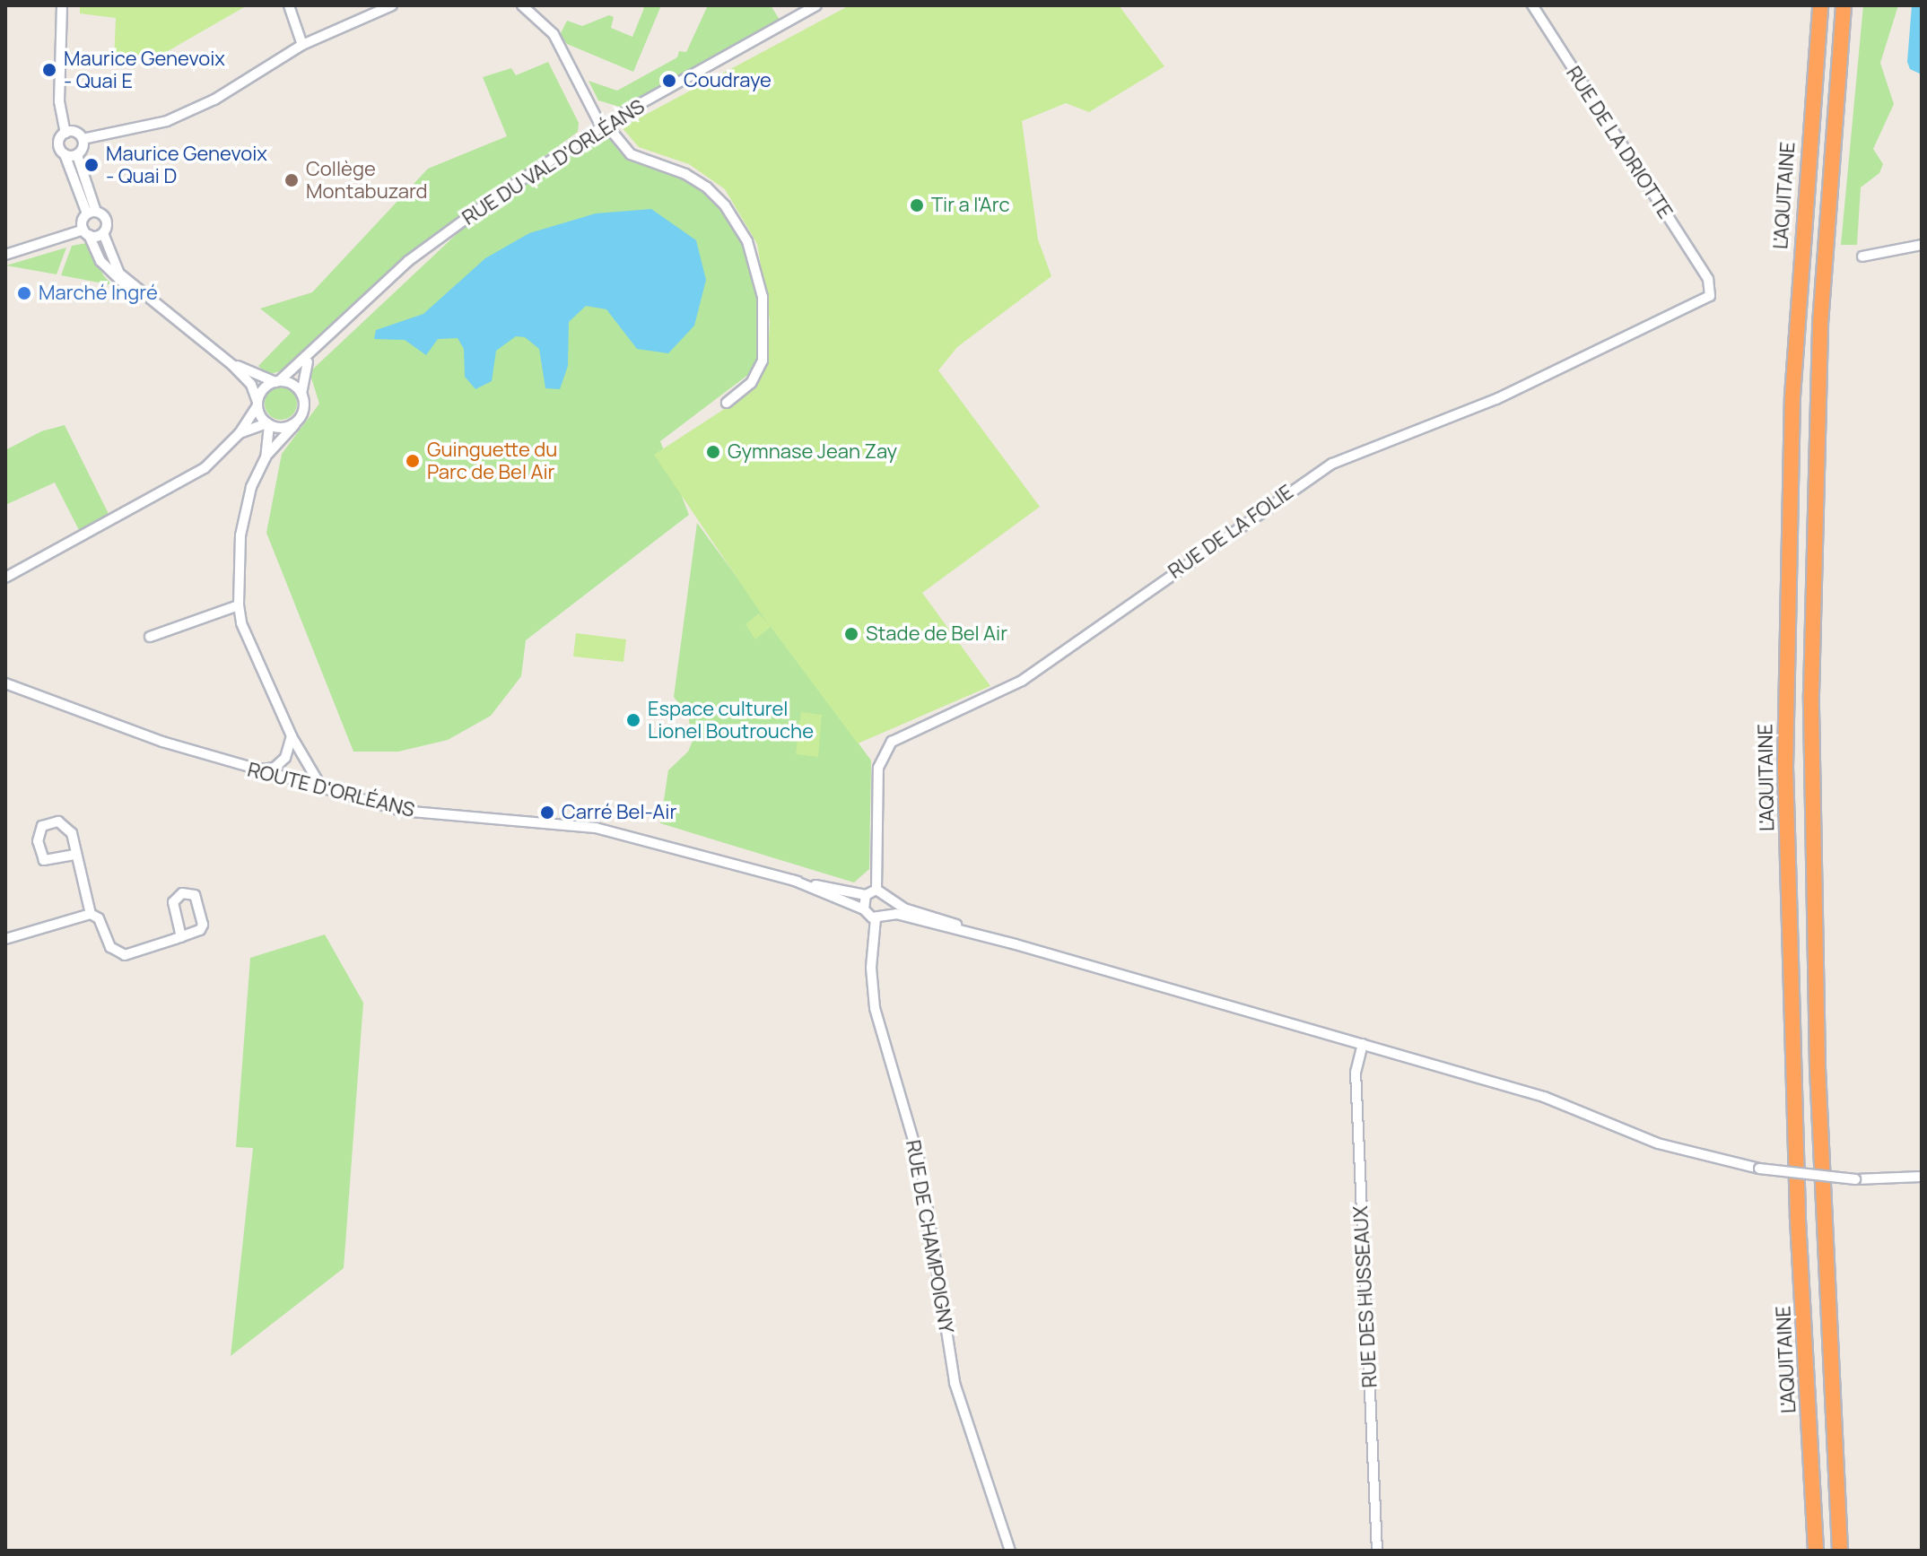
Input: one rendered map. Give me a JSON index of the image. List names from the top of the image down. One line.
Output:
{"streets":{"highway":["L'AQUITAINE"],"street":["RUE DE LA DRIOTTE","RUE DU VAL D'ORLÉANS","RUE DE LA FOLIE","ROUTE D'ORLÉANS","RUE DE CHAMPOIGNY","RUE DES HUSSEAUX"]},"crossings":[["RUE DE LA DRIOTTE","RUE DE LA FOLIE"],["RUE DE LA FOLIE","ROUTE D'ORLÉANS"],["RUE DE LA FOLIE","RUE DE CHAMPOIGNY"],["ROUTE D'ORLÉANS","RUE DE CHAMPOIGNY"]],"places":["Maurice Genevoix - Quai E","Coudraye","Maurice Genevoix - Quai D","Collège Montabuzard","Tir a l'Arc","Marché Ingré","Gymnase Jean Zay","Guinguette du Parc de Bel Air","Stade de Bel Air","Espace culturel Lionel Boutrouche","Carré Bel-Air"]}
